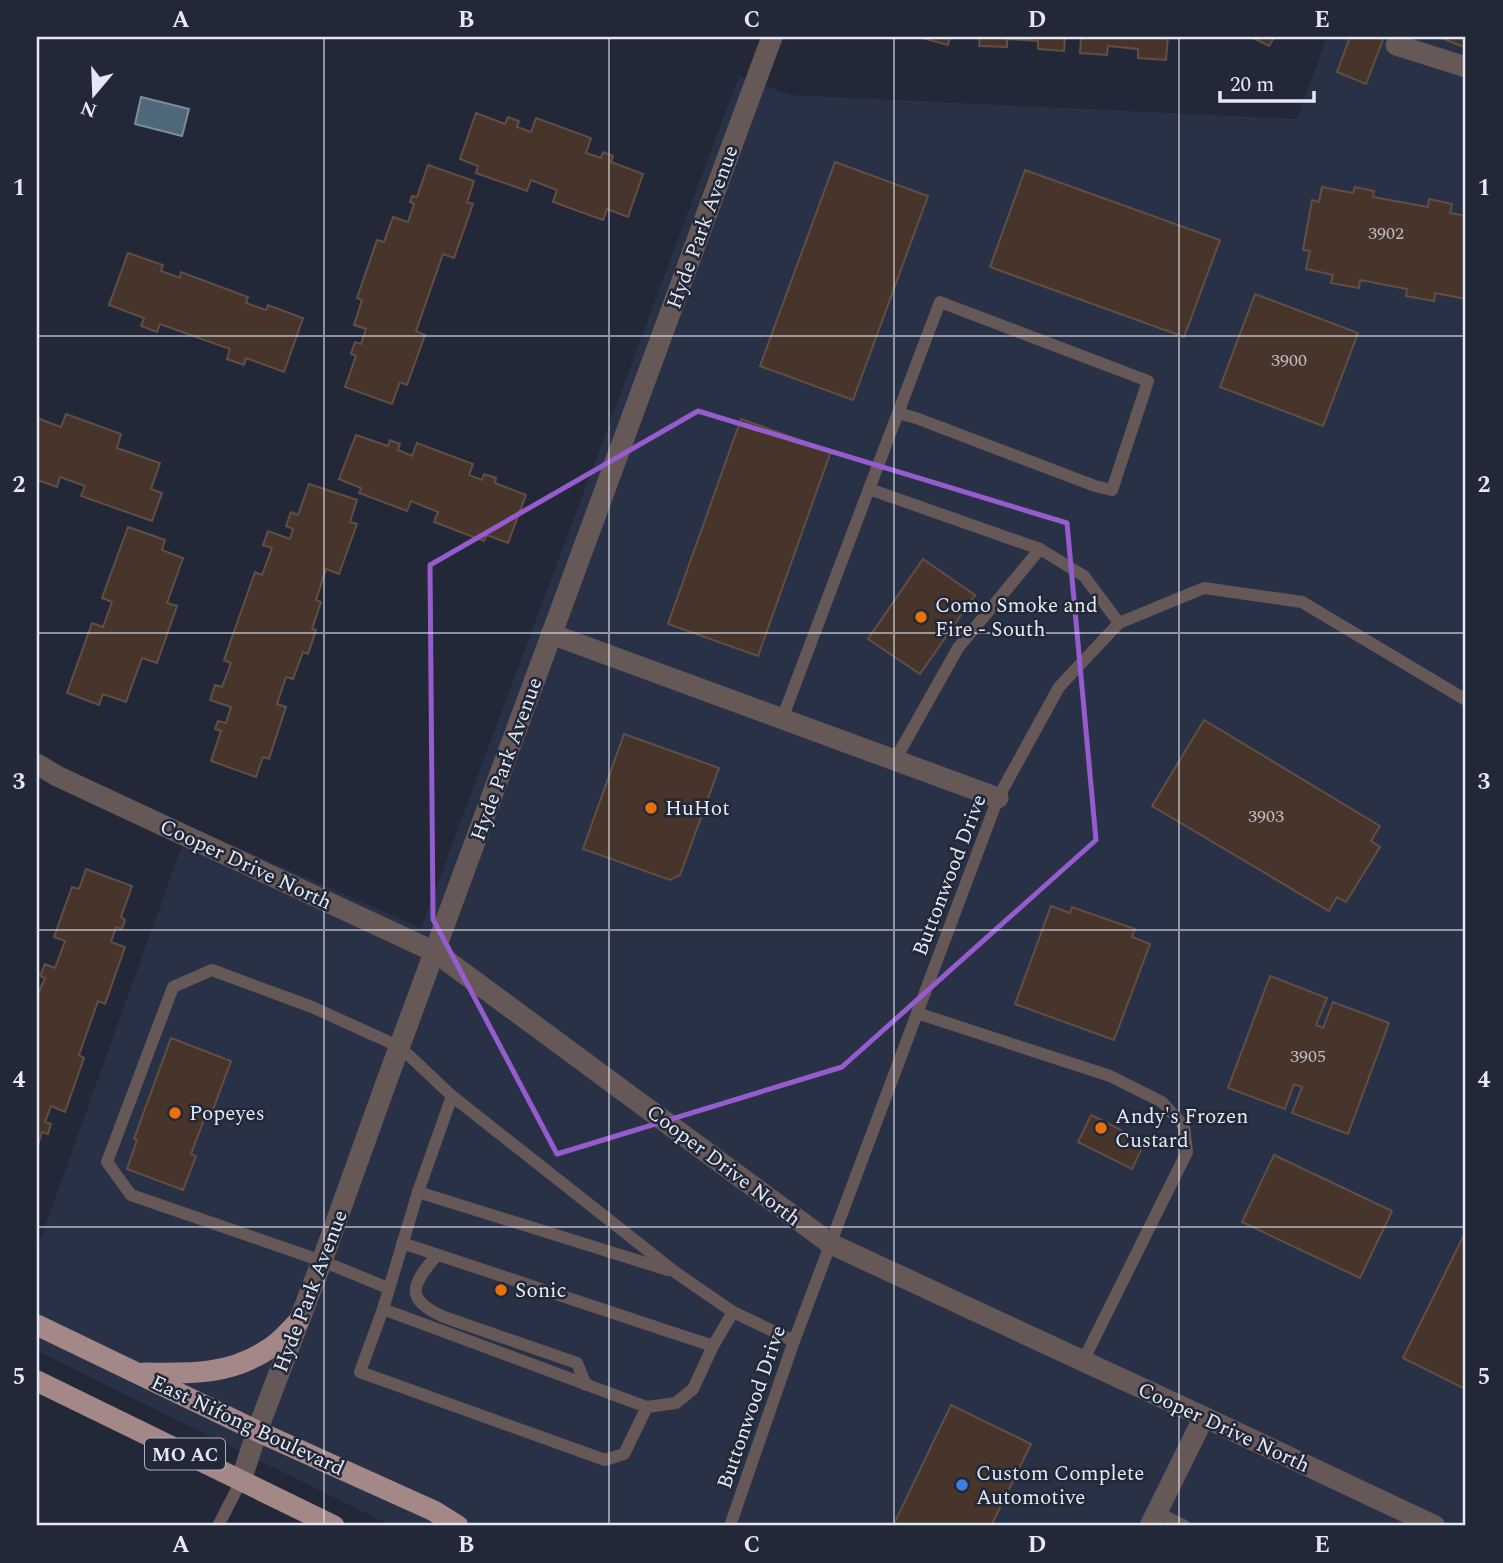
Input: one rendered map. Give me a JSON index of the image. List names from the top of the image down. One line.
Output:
{"streets":{"main road":["East Nifong Boulevard","MO AC"],"street":["Hyde Park Avenue","Cooper Drive North"],"lane":["Buttonwood Drive"]},"crossings":[["Hyde Park Avenue","Cooper Drive North"],["Hyde Park Avenue","East Nifong Boulevard"],["Hyde Park Avenue","MO AC"],["Cooper Drive North","Buttonwood Drive"]],"places":["Como Smoke and Fire - South","HuHot","Popeyes","Andy's Frozen Custard","Sonic","Custom Complete Automotive"],"house_numbers":["3902","3900","3903","3905"],"scale_bar":"20 m","north":"bottom","grid":{"columns":["A","B","C","D","E"],"rows":["1","2","3","4","5"]}}
